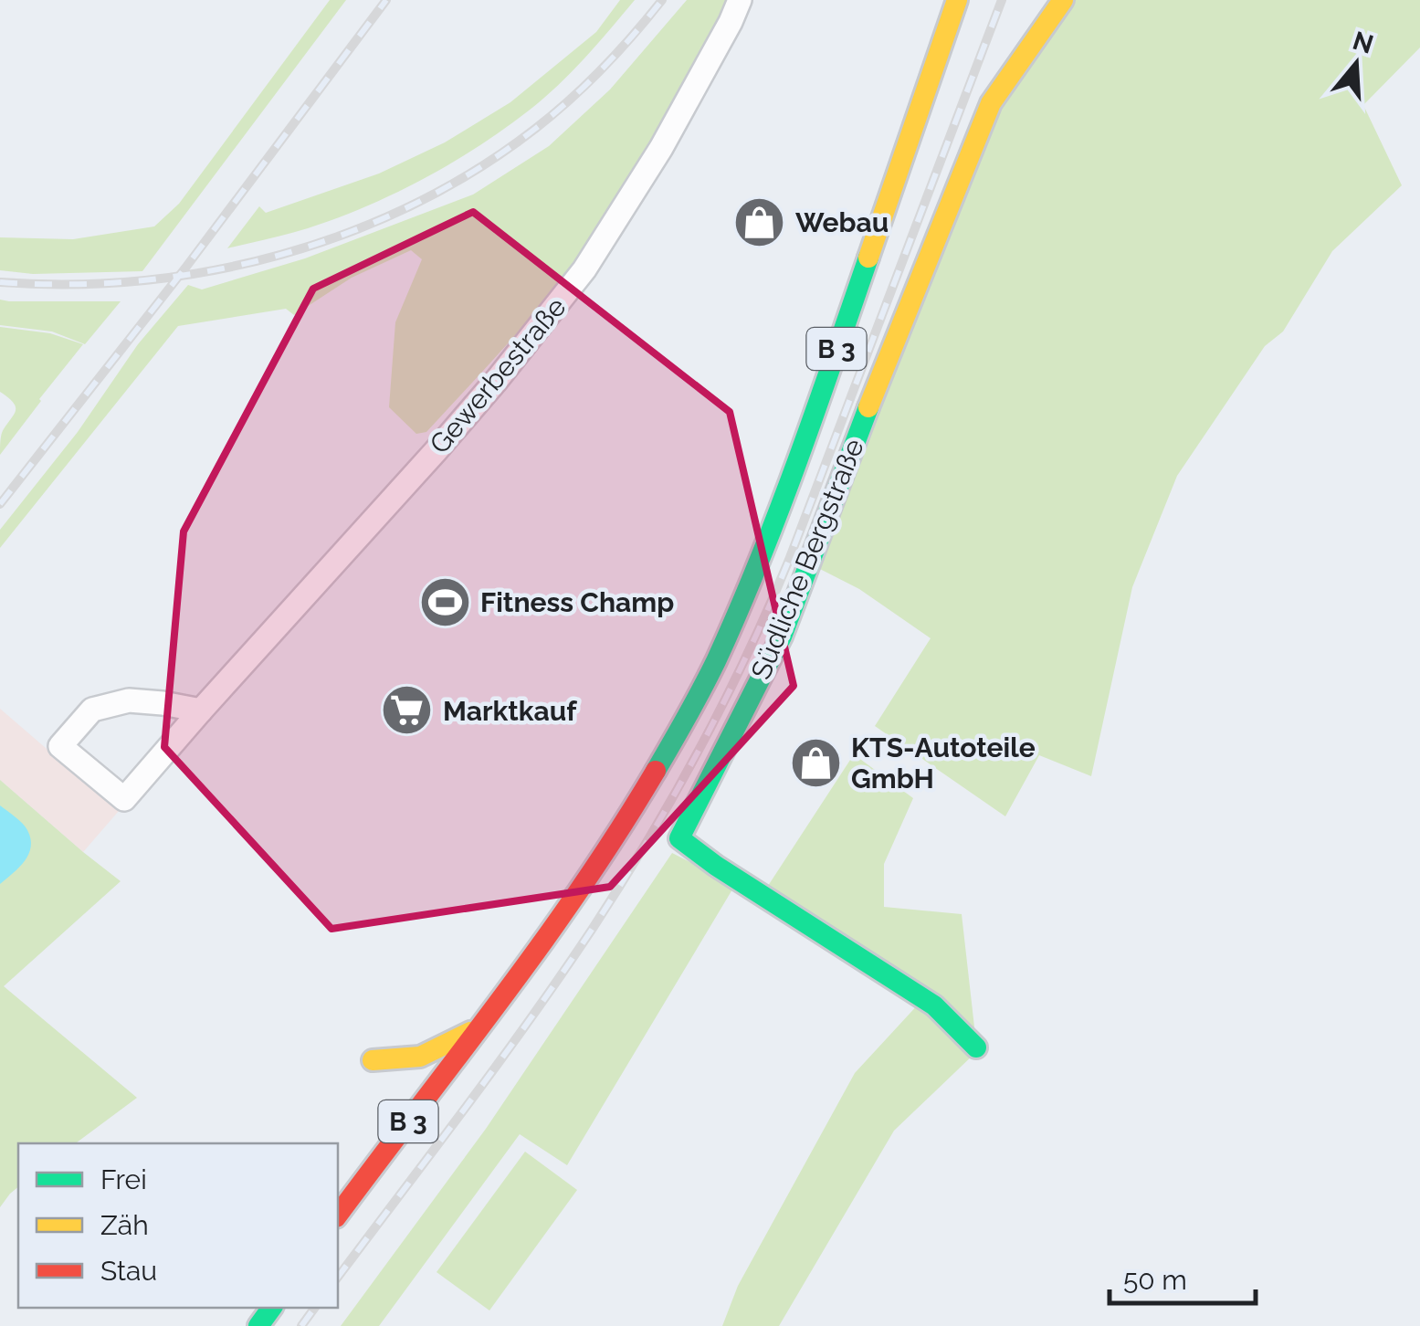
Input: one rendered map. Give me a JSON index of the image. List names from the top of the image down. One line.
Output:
{"streets":{"main road":["B 3","Südliche Bergstraße"],"street":["Gewerbestraße"]},"places":{"shop":["Webau","KTS-Autoteile GmbH"],"sports":["Fitness Champ"],"supermarket":["Marktkauf"]},"legend":["Frei","Zäh","Stau"],"scale_bar":"50 m","north":"top"}
